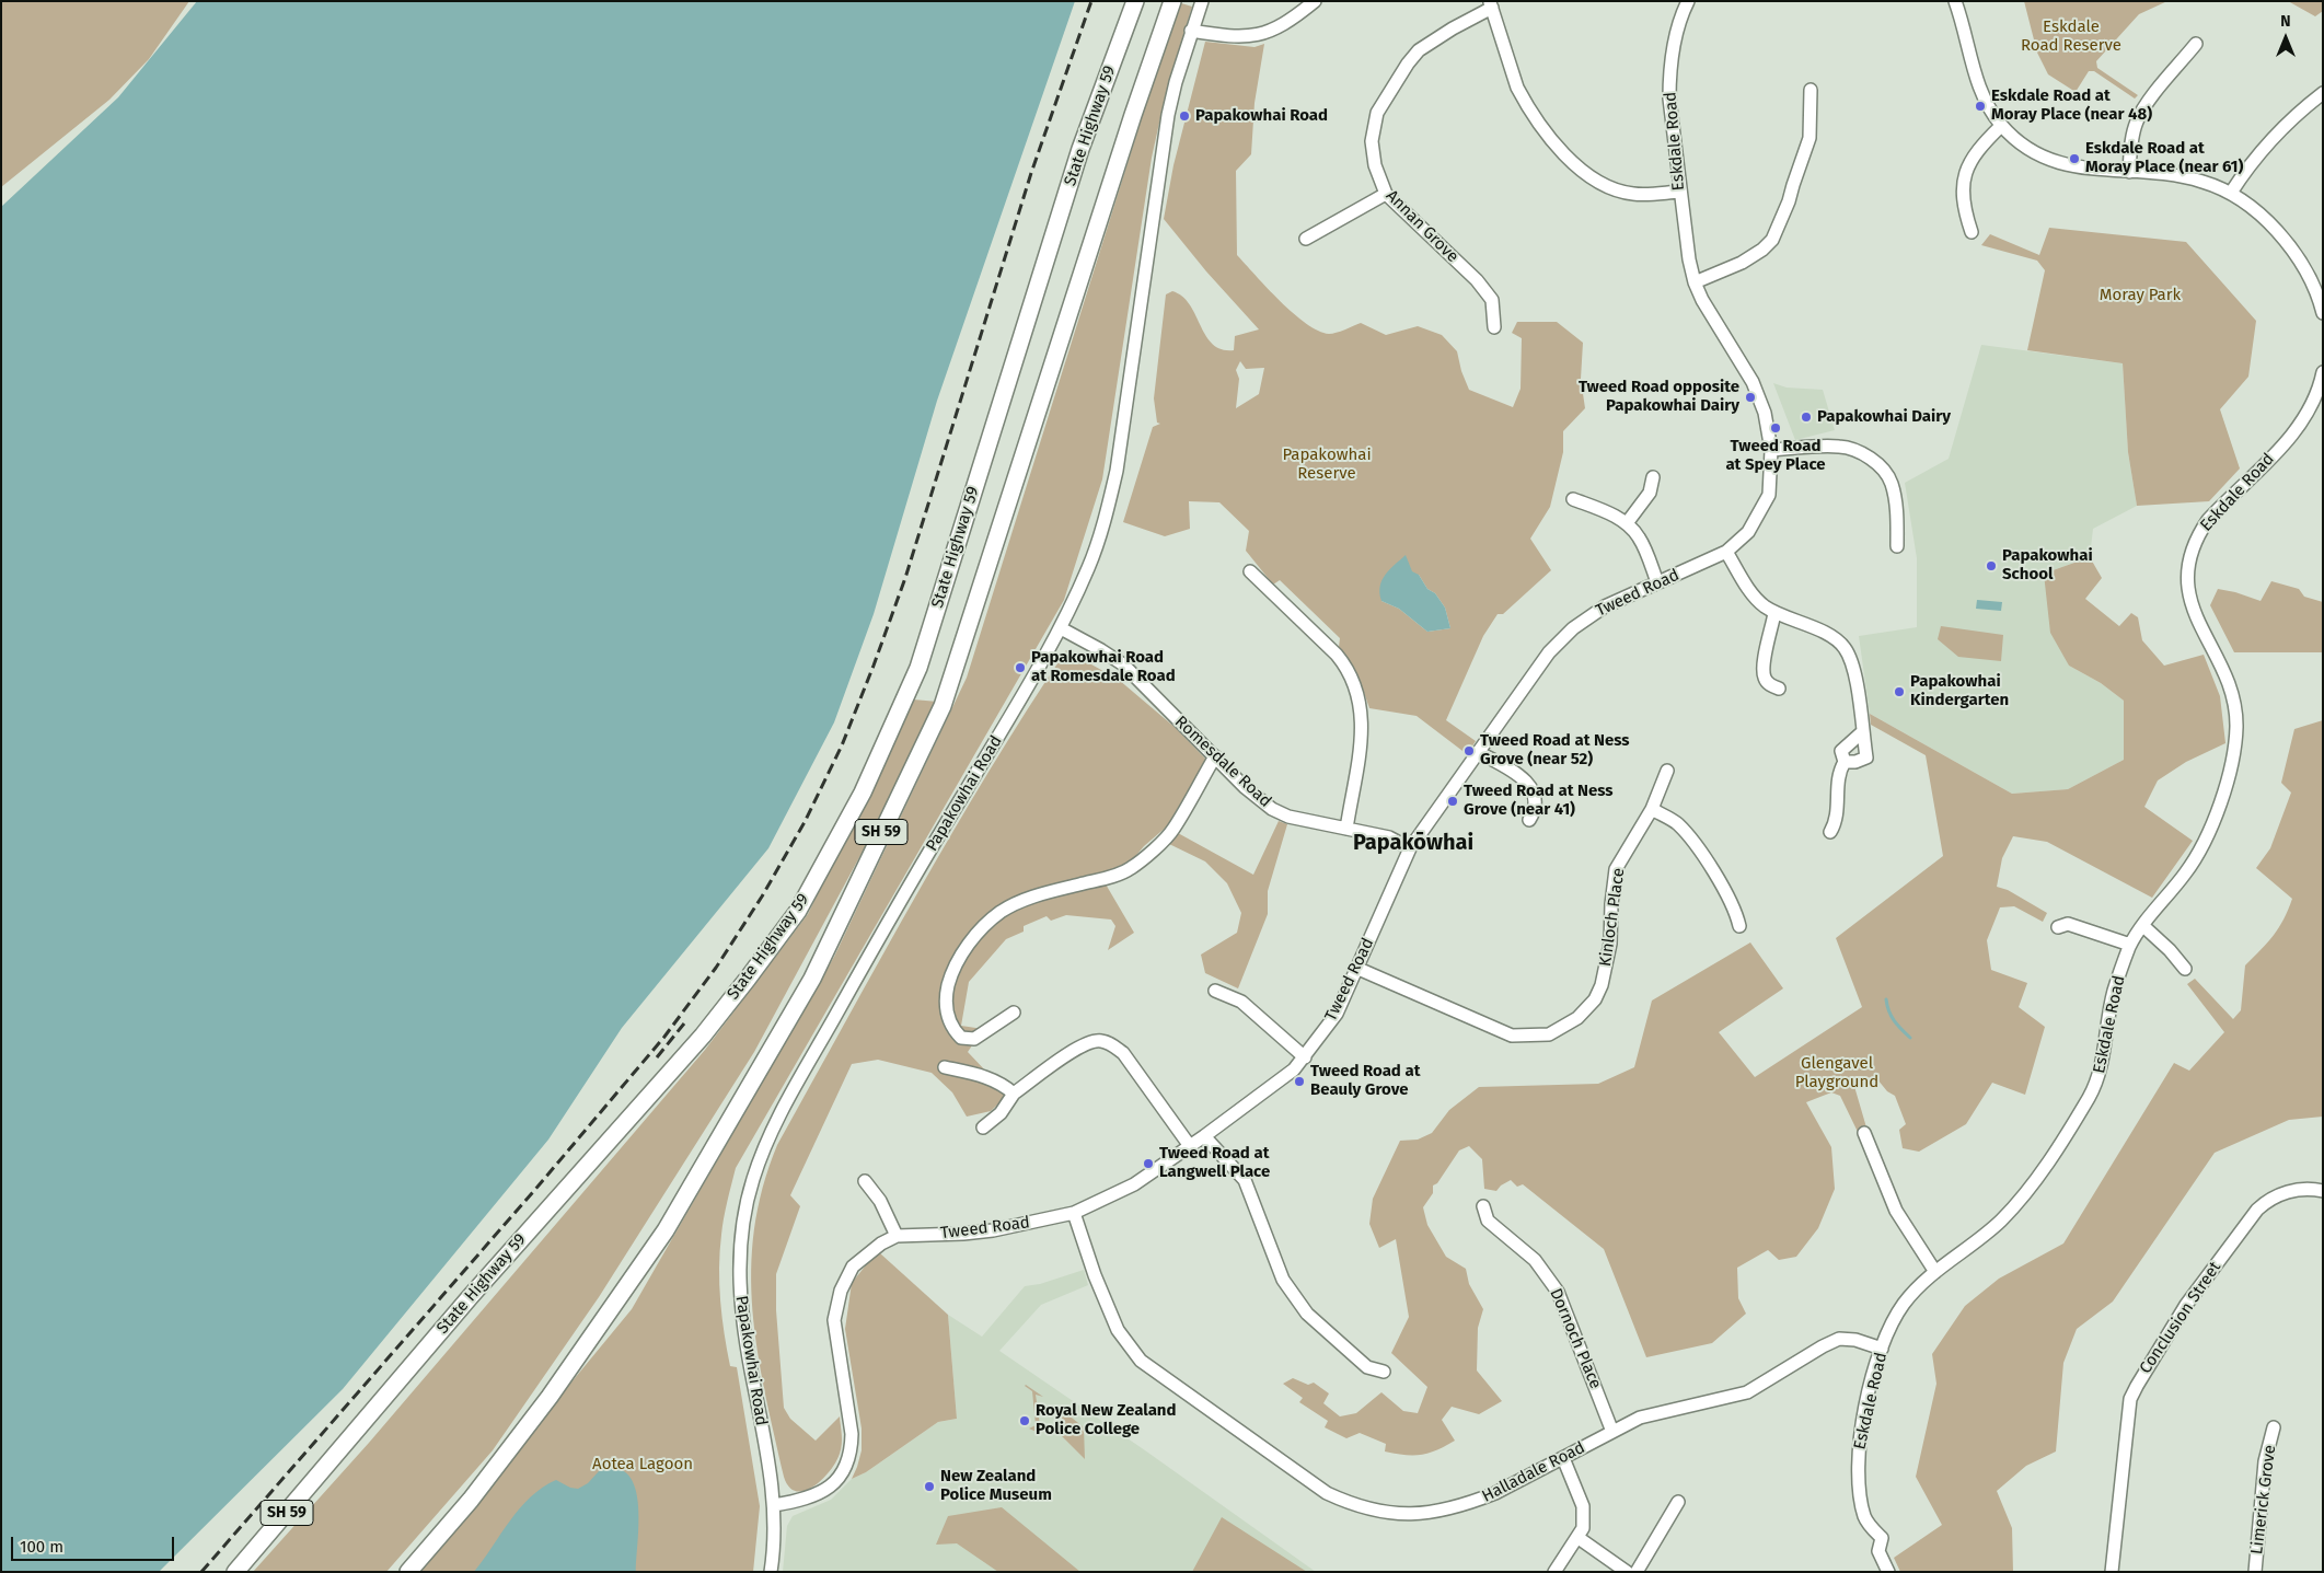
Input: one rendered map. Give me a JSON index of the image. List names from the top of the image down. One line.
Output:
{"streets":{"main road":["State Highway 59","SH 59"],"street":["Eskdale Road","Annan Grove","Tweed Road","Romesdale Road","Papakowhai Road","Kinloch Place","Conclusion Street","Dornoch Place","Halladale Road","Limerick Grove"]},"crossings":[["Eskdale Road","Tweed Road"],["Eskdale Road","Halladale Road"],["Tweed Road","Romesdale Road"],["Tweed Road","Papakowhai Road"],["Tweed Road","Kinloch Place"],["Tweed Road","Halladale Road"],["Romesdale Road","Papakowhai Road"],["Dornoch Place","Halladale Road"]],"districts":["Papakōwhai"],"parks":["Eskdale Road Reserve","Moray Park","Papakowhai Reserve","Glengavel Playground","Aotea Lagoon"],"places":["Eskdale Road at Moray Place (near 48)","Papakowhai Road","Eskdale Road at Moray Place (near 61)","Tweed Road opposite Papakowhai Dairy","Papakowhai Dairy","Tweed Road at Spey Place","Papakowhai School","Papakowhai Road at Romesdale Road","Papakowhai Kindergarten","Tweed Road at Ness Grove (near 52)","Tweed Road at Ness Grove (near 41)","Tweed Road at Beauly Grove","Tweed Road at Langwell Place","Royal New Zealand Police College","New Zealand Police Museum"],"scale_bar":"100 m","north":"top"}
